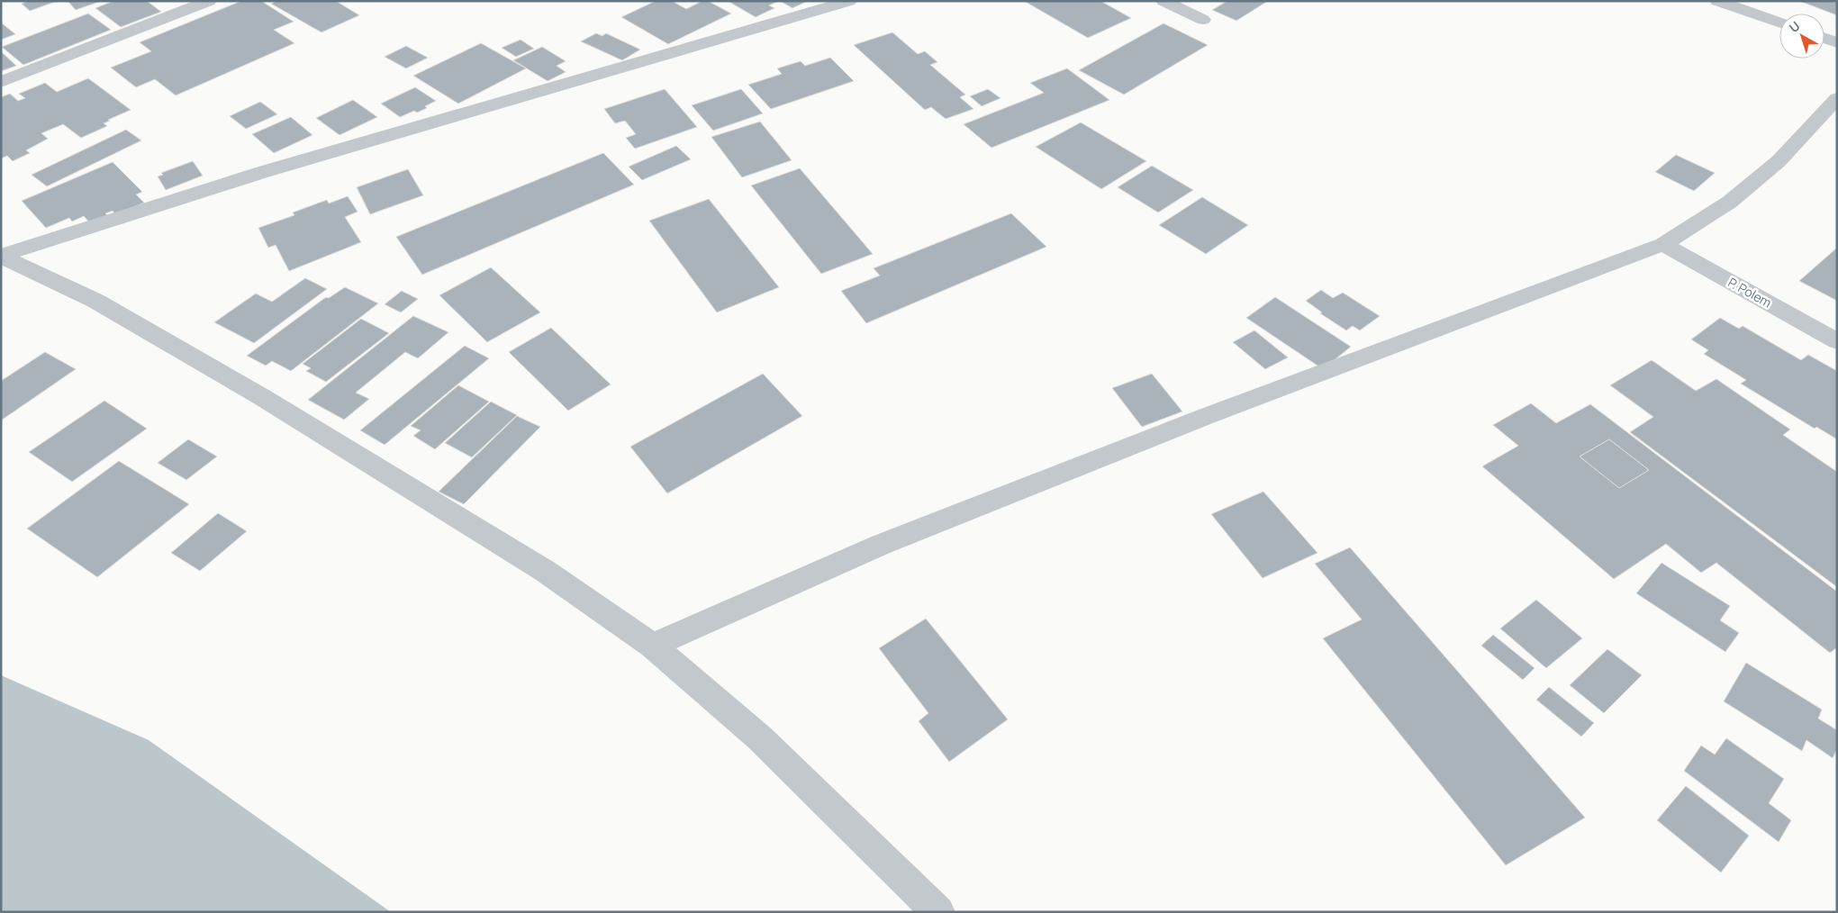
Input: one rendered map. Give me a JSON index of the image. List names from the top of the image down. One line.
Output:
{"streets":{"street":["P. Polem"]},"north":"top left"}
